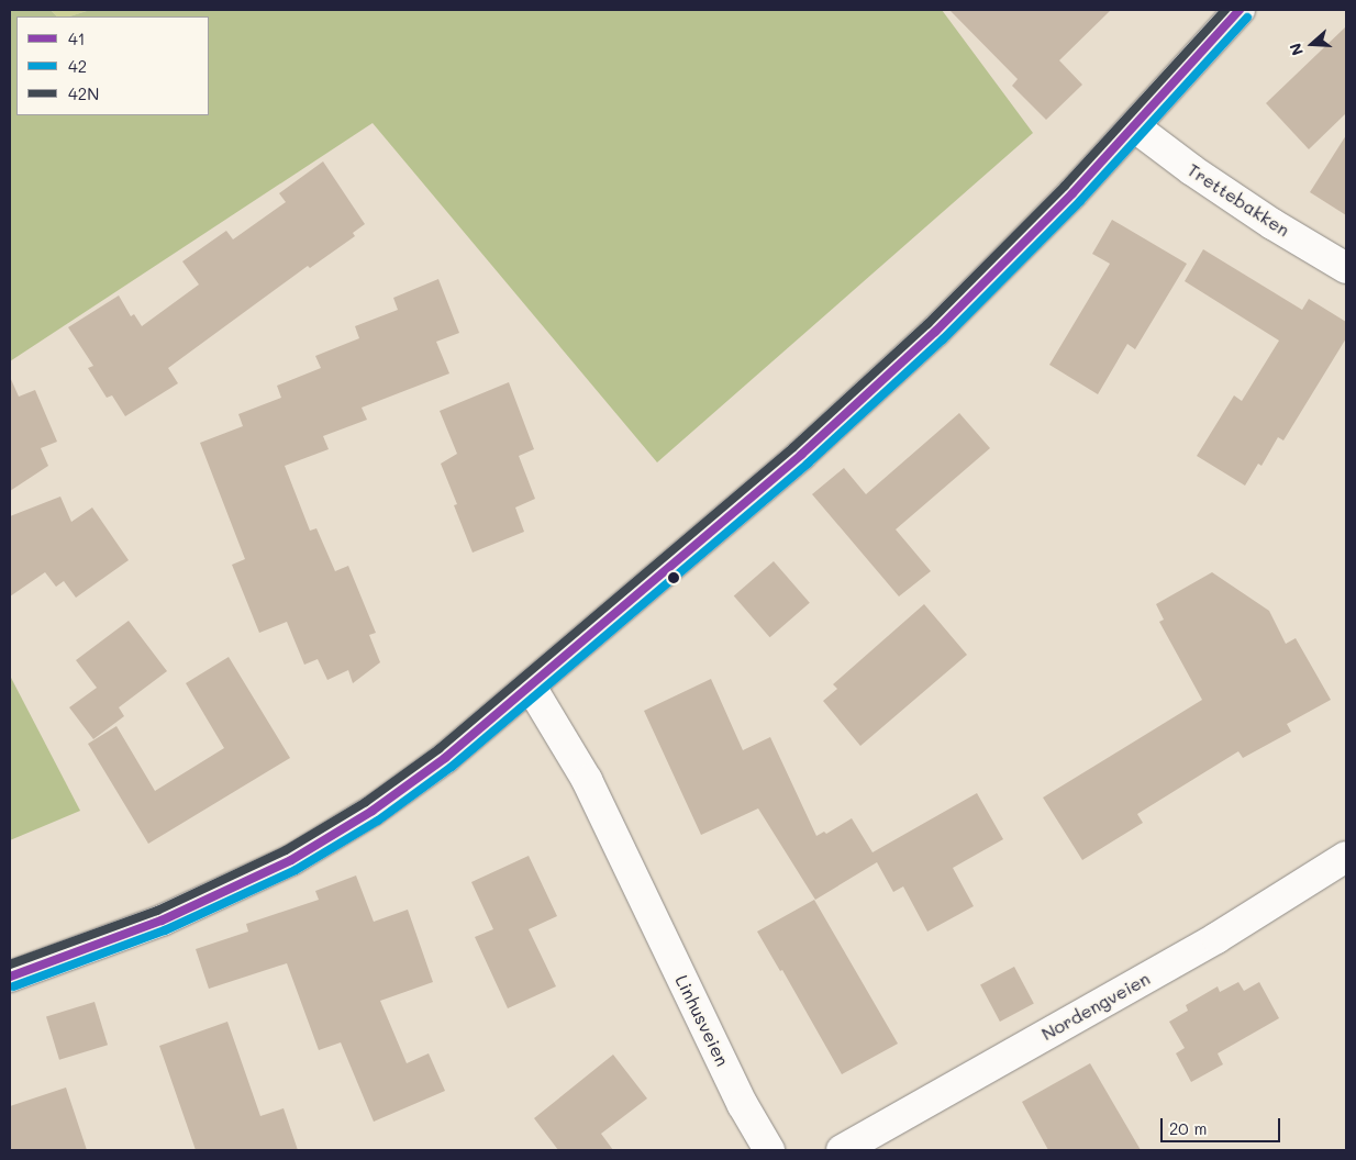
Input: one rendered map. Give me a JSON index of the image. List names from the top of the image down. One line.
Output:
{"streets":{"street":["Trettebakken","Nordengveien","Linhusveien"]},"lines":["transit line 41","transit line 42N","transit line 42"],"legend":["41","42","42N"],"scale_bar":"20 m","north":"left"}
